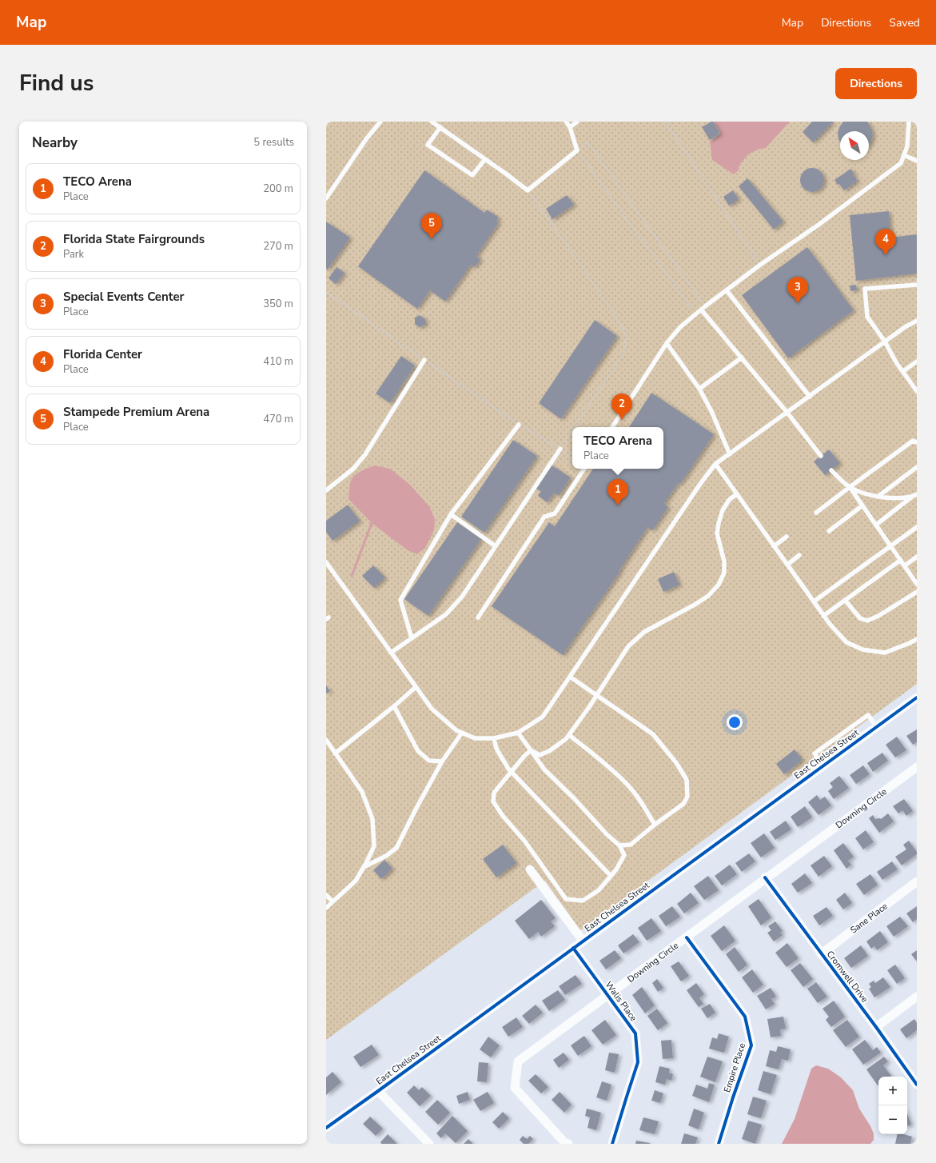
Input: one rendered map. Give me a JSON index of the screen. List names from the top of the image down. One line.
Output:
{"streets":{"street":["East Chelsea Street","Downing Circle","Sane Place","Cromwell Drive","Walis Place","Empire Place"]},"crossings":[["East Chelsea Street","Walis Place"],["Downing Circle","Cromwell Drive"],["Downing Circle","Walis Place"],["Downing Circle","Empire Place"],["Sane Place","Cromwell Drive"]],"north":"top left","page":{"header":"Map","nav":["Map","Directions","Saved"],"title":"Find us","buttons":"Directions","heading":["Nearby","5 results"],"list":[{"mark":"1","name":"TECO Arena","note":"Place","value":"200 m"},{"mark":"2","name":"Florida State Fairgrounds","note":"Park","value":"270 m"},{"mark":"3","name":"Special Events Center","note":"Place","value":"350 m"},{"mark":"4","name":"Florida Center","note":"Place","value":"410 m"},{"mark":"5","name":"Stampede Premium Arena","note":"Place","value":"470 m"}],"pins":["5","4","3","2","1"],"popup":["TECO Arena","Place"],"map_buttons":["+","−"]}}
